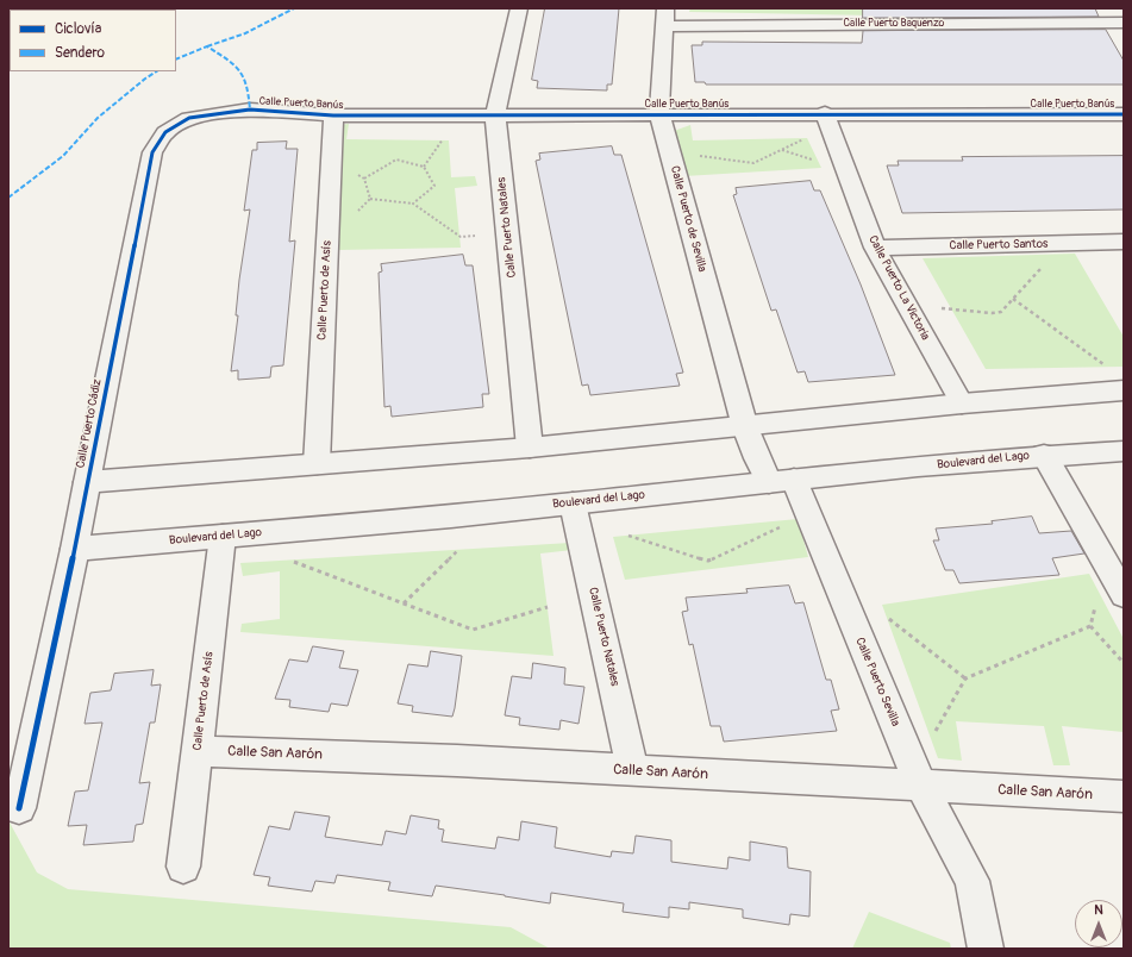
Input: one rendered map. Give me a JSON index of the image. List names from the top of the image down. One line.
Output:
{"streets":{"street":["Calle Puerto Baquenzo","Calle Puerto Banús","Calle Puerto de Sevilla","Calle Puerto Natales","Calle Puerto Santos","Calle Puerto La Victoria","Calle Puerto de Asís","Calle Puerto Cádiz","Boulevard del Lago","Calle Puerto Sevilla","Calle San Aarón"]},"crossings":[["Calle Puerto Baquenzo","Calle Puerto de Sevilla"],["Calle Puerto Banús","Calle Puerto de Sevilla"],["Calle Puerto Banús","Calle Puerto Natales"],["Calle Puerto Banús","Calle Puerto La Victoria"],["Calle Puerto Banús","Calle Puerto de Asís"],["Calle Puerto Banús","Calle Puerto Cádiz"],["Calle Puerto de Sevilla","Boulevard del Lago"],["Calle Puerto de Sevilla","Calle Puerto Sevilla"],["Calle Puerto Natales","Boulevard del Lago"],["Calle Puerto Natales","Calle San Aarón"],["Calle Puerto Santos","Calle Puerto La Victoria"],["Calle Puerto de Asís","Boulevard del Lago"],["Calle Puerto de Asís","Calle San Aarón"],["Calle Puerto Cádiz","Boulevard del Lago"],["Boulevard del Lago","Calle Puerto Sevilla"],["Calle Puerto Sevilla","Calle San Aarón"]],"legend":["Ciclovía","Sendero"],"north":"top"}
